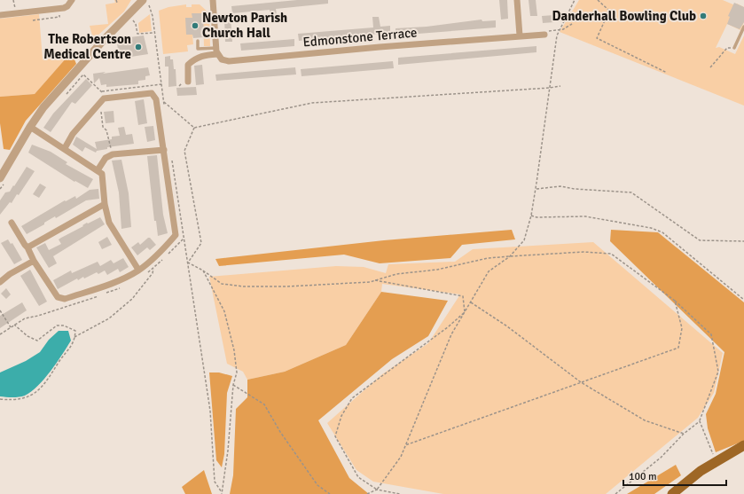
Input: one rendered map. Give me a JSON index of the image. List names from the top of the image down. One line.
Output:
{"streets":{"street":["Edmonstone Terrace"]},"places":["Danderhall Bowling Club","Newton Parish Church Hall","The Robertson Medical Centre"],"scale_bar":"100 m"}
